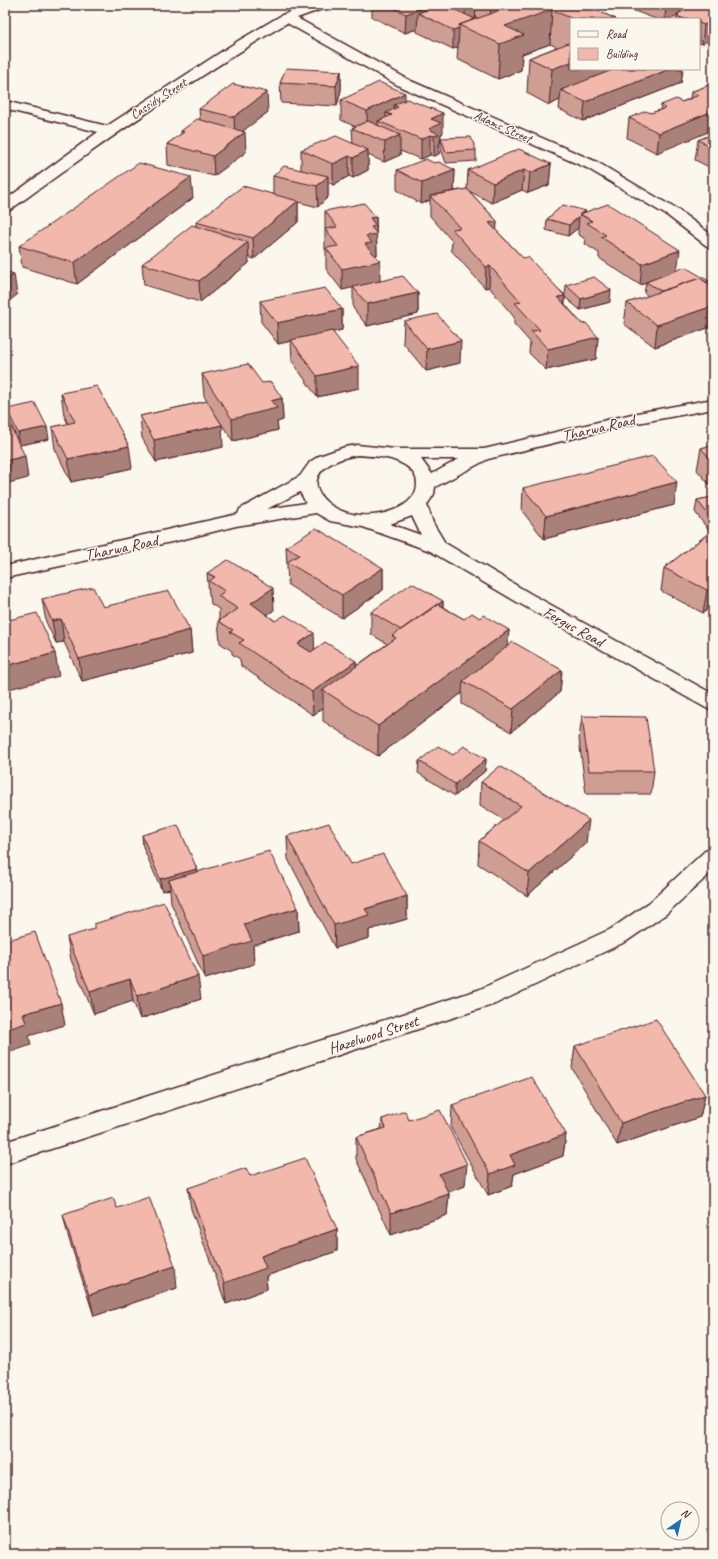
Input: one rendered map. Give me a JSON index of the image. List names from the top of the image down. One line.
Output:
{"streets":{"street":["Cassidy Street","Adams Street","Tharwa Road","Fergus Road","Hazelwood Street"]},"crossings":[["Cassidy Street","Adams Street"],["Tharwa Road","Fergus Road"]],"legend":["Road","Building"],"north":"top right"}
